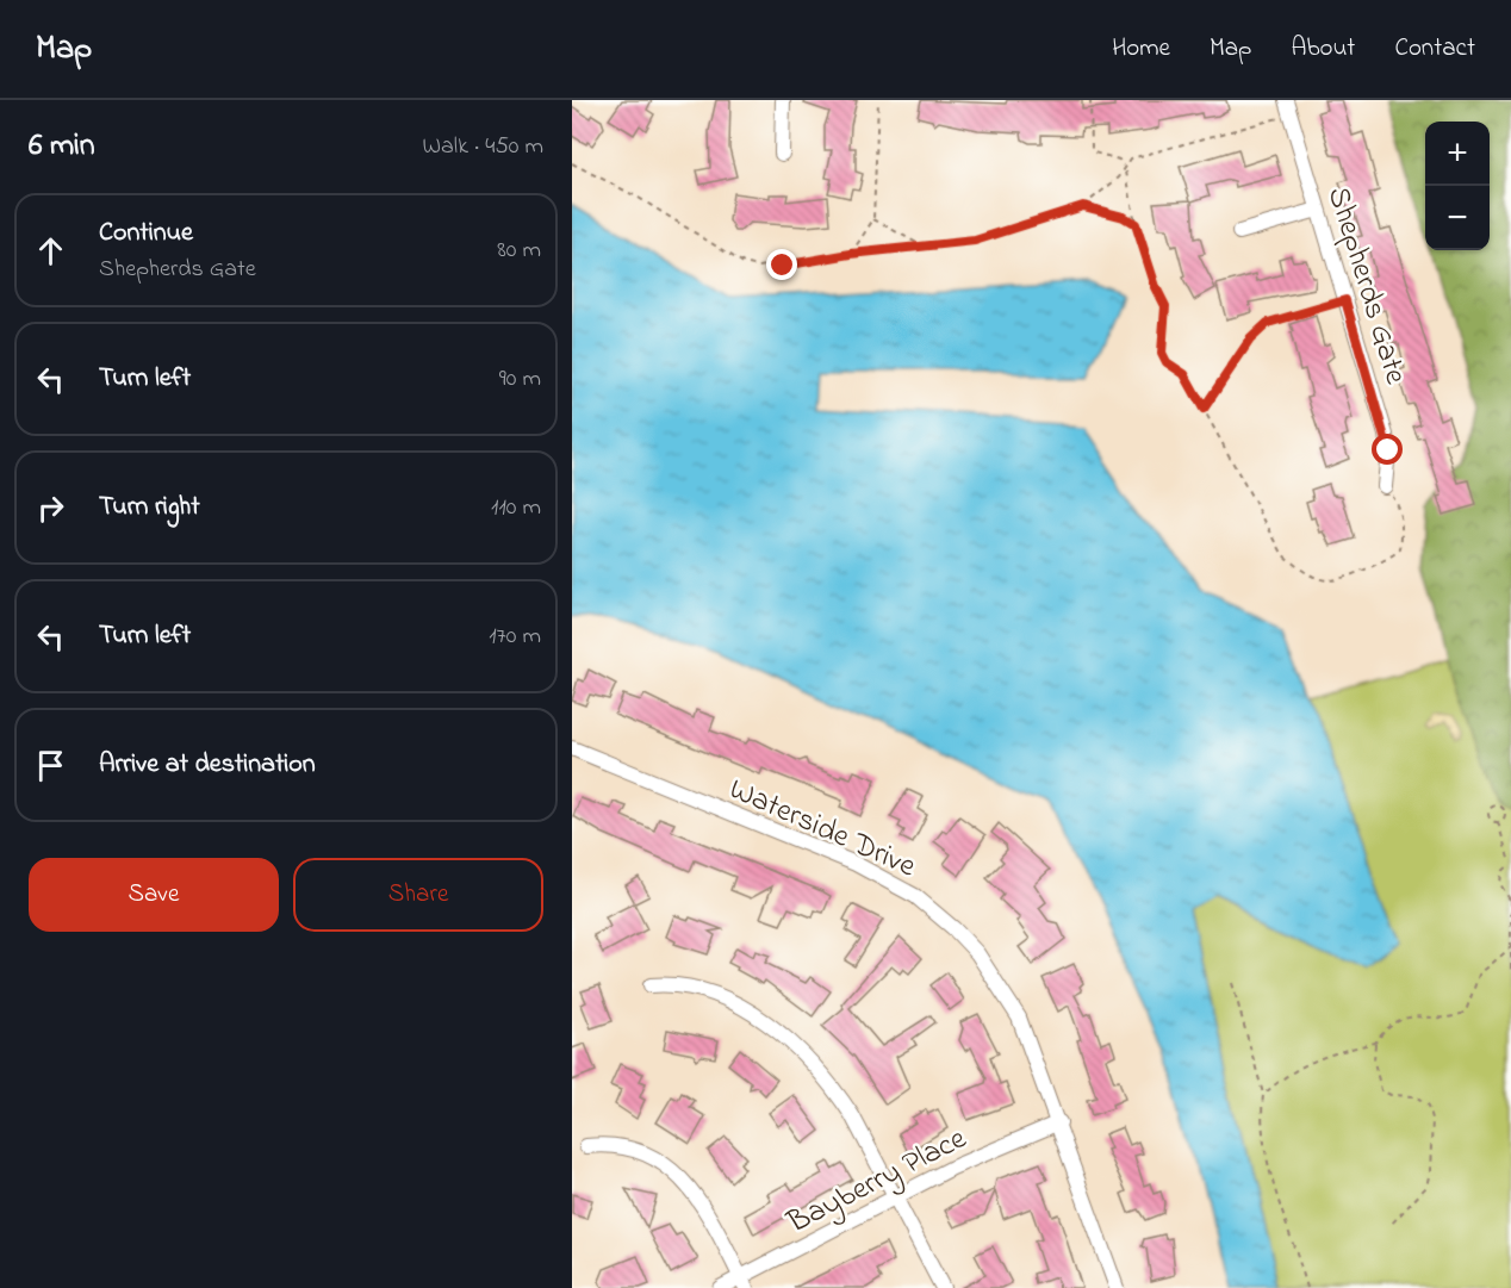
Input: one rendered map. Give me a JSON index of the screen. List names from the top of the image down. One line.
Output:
{"streets":{"street":["Shepherds Gate","Waterside Drive","Bayberry Place"]},"crossings":[["Waterside Drive","Bayberry Place"]],"page":{"header":"Map","nav":["Home","Map","About","Contact"],"heading":["6 min","Walk · 450 m"],"map_buttons":["+","−"],"list":[["Continue","Shepherds Gate","80 m"],["Turn left","90 m"],["Turn right","110 m"],["Turn left","170 m"],"Arrive at destination"],"buttons":["Save","Share"]}}
